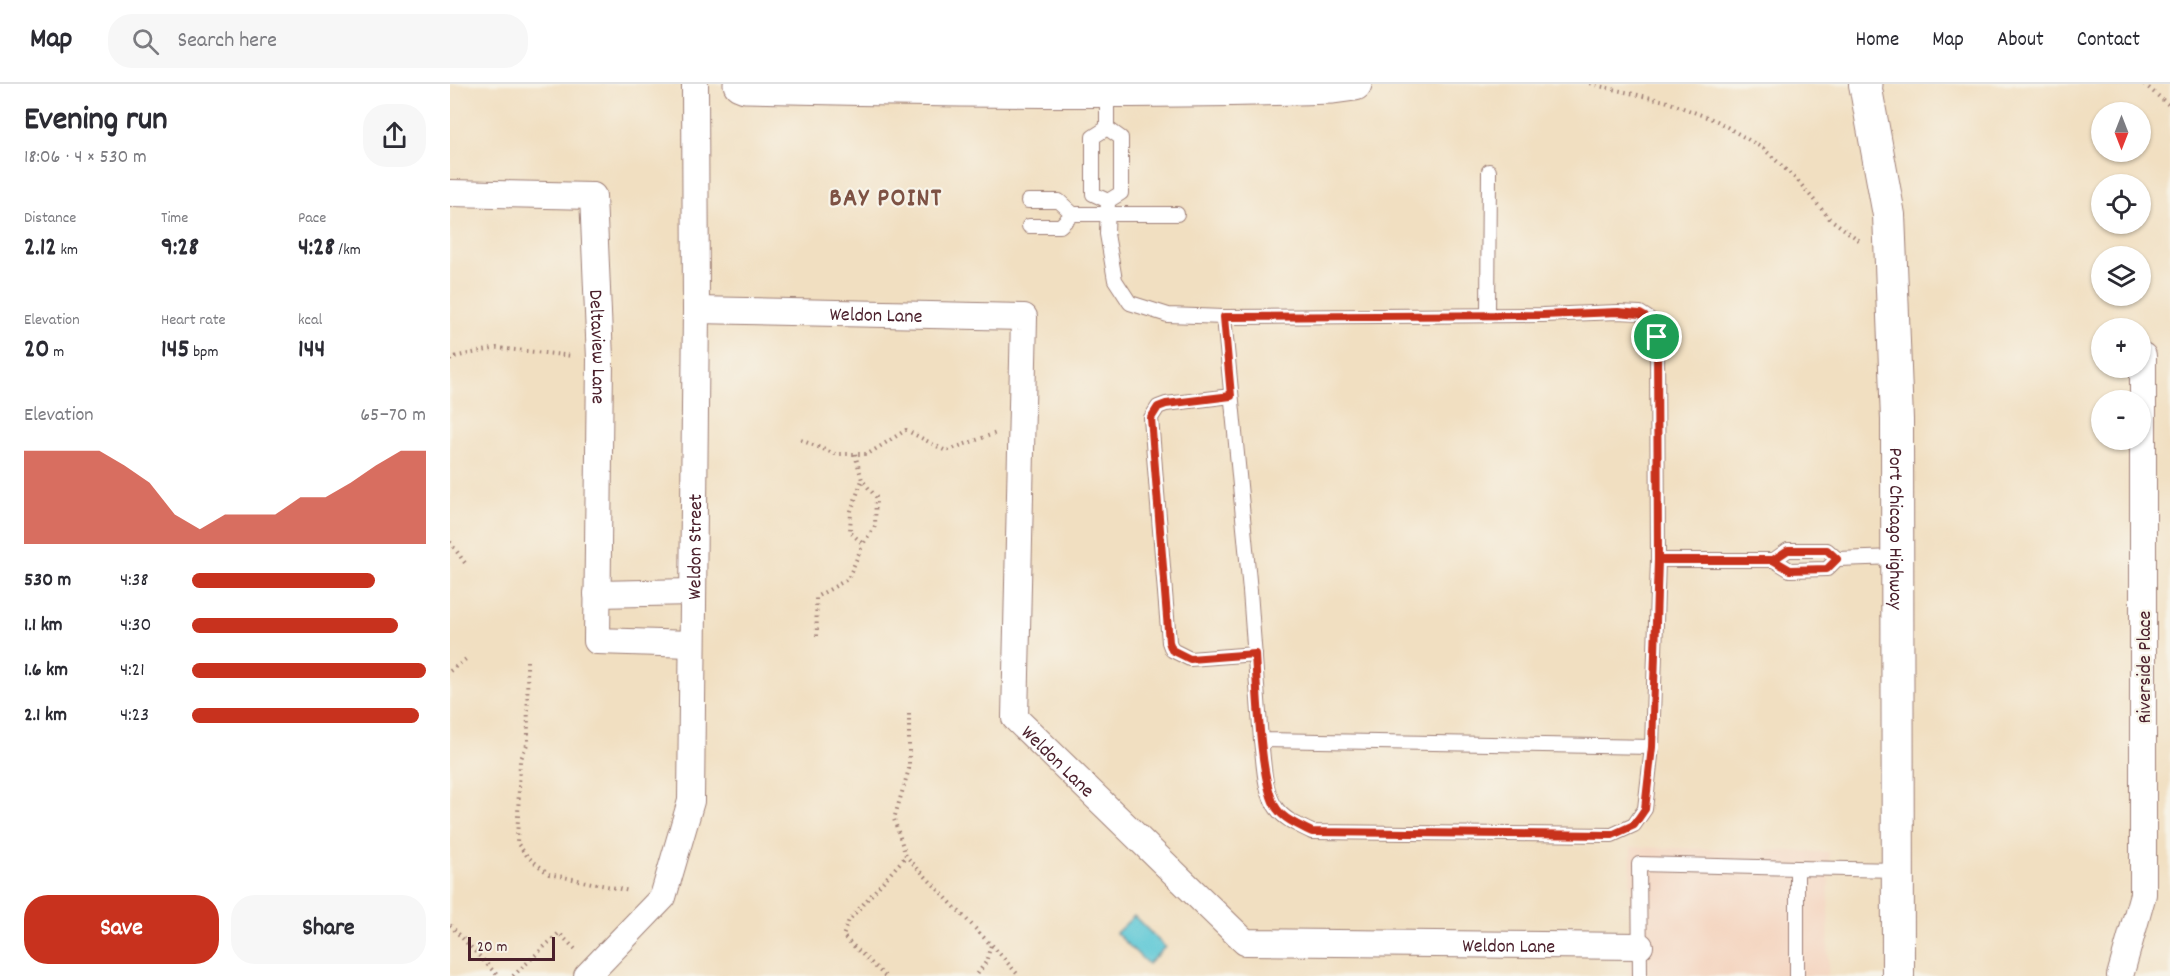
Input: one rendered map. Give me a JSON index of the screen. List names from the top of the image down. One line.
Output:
{"streets":{"street":["Weldon Lane","Deltaview Lane","Port Chicago Highway","Weldon Street","Riverside Place"]},"crossings":[["Weldon Lane","Weldon Street"],["Deltaview Lane","Weldon Street"]],"districts":["BAY POINT"],"scale_bar":"20 m","north":"bottom","page":{"header":"Map","search":"Search here","nav":["Home","Map","About","Contact"],"heading":["Evening run","18:06 · 4 × 530 m"],"map_buttons":["+","−"],"stats":[["Distance","2.12 km"],["Time","9:28"],["Pace","4:28 /km"],["Elevation","20 m"],["Heart rate","145 bpm"],["kcal","144"]],"chart":["Elevation","65–70 m"],"list":[{"name":"530 m","note":"4:38"},{"name":"1.1 km","note":"4:30"},{"name":"1.6 km","note":"4:21"},{"name":"2.1 km","note":"4:23"}],"buttons":["Save","Share"],"scale":"20 m"}}
